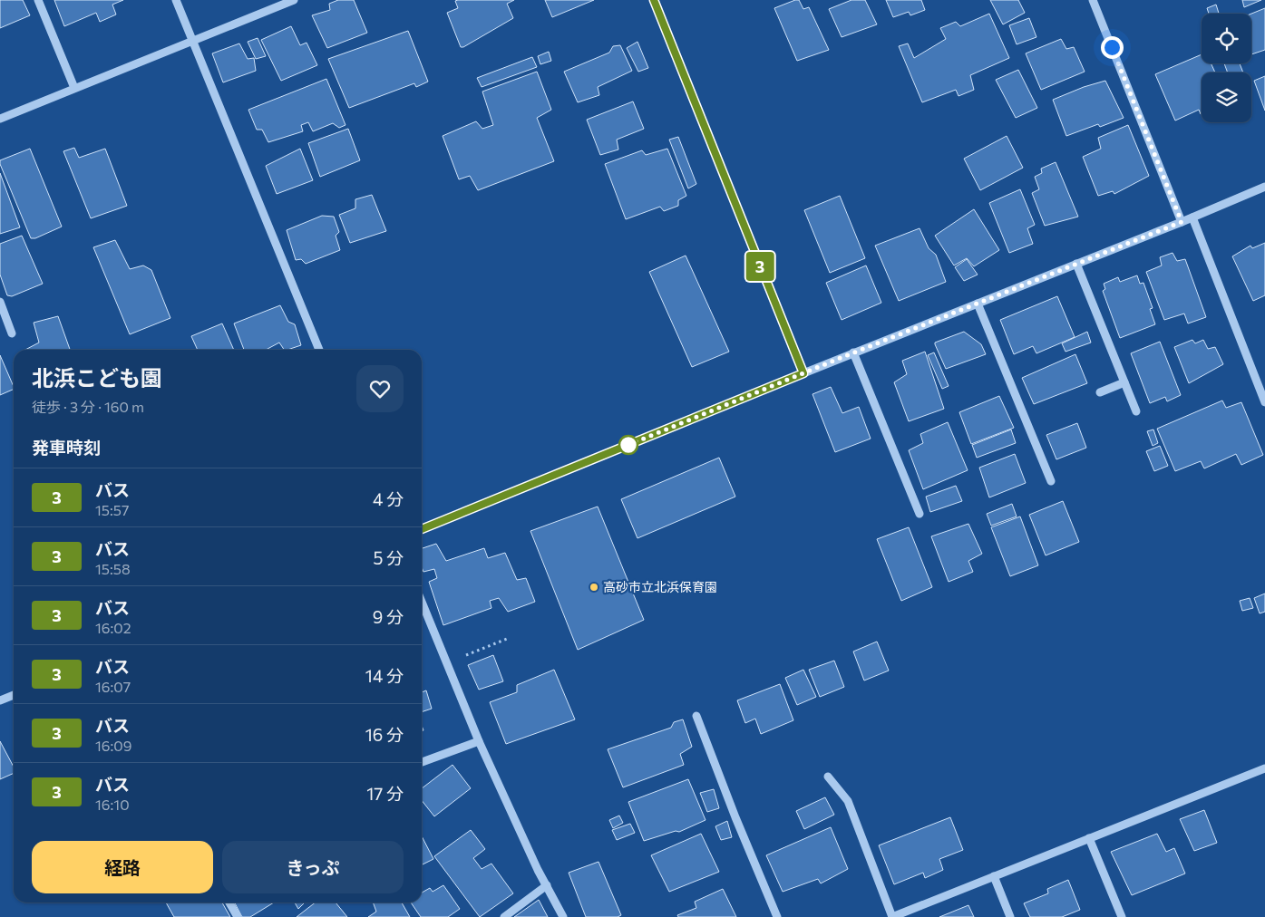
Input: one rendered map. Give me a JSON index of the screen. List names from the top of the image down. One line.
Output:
{"places":["高砂市立北浜保育園"],"lines":["bus line 3"],"page":{"on_map":"3","heading":[["北浜こども園","徒歩 · 3 分 · 160 m"],"発車時刻"],"list":[{"mark":"3","name":"バス","note":"15:57","value":"4 分"},{"mark":"3","name":"バス","note":"15:58","value":"5 分"},{"mark":"3","name":"バス","note":"16:02","value":"9 分"},{"mark":"3","name":"バス","note":"16:07","value":"14 分"},{"mark":"3","name":"バス","note":"16:09","value":"16 分"},{"mark":"3","name":"バス","note":"16:10","value":"17 分"}],"buttons":["経路","きっぷ"]}}
